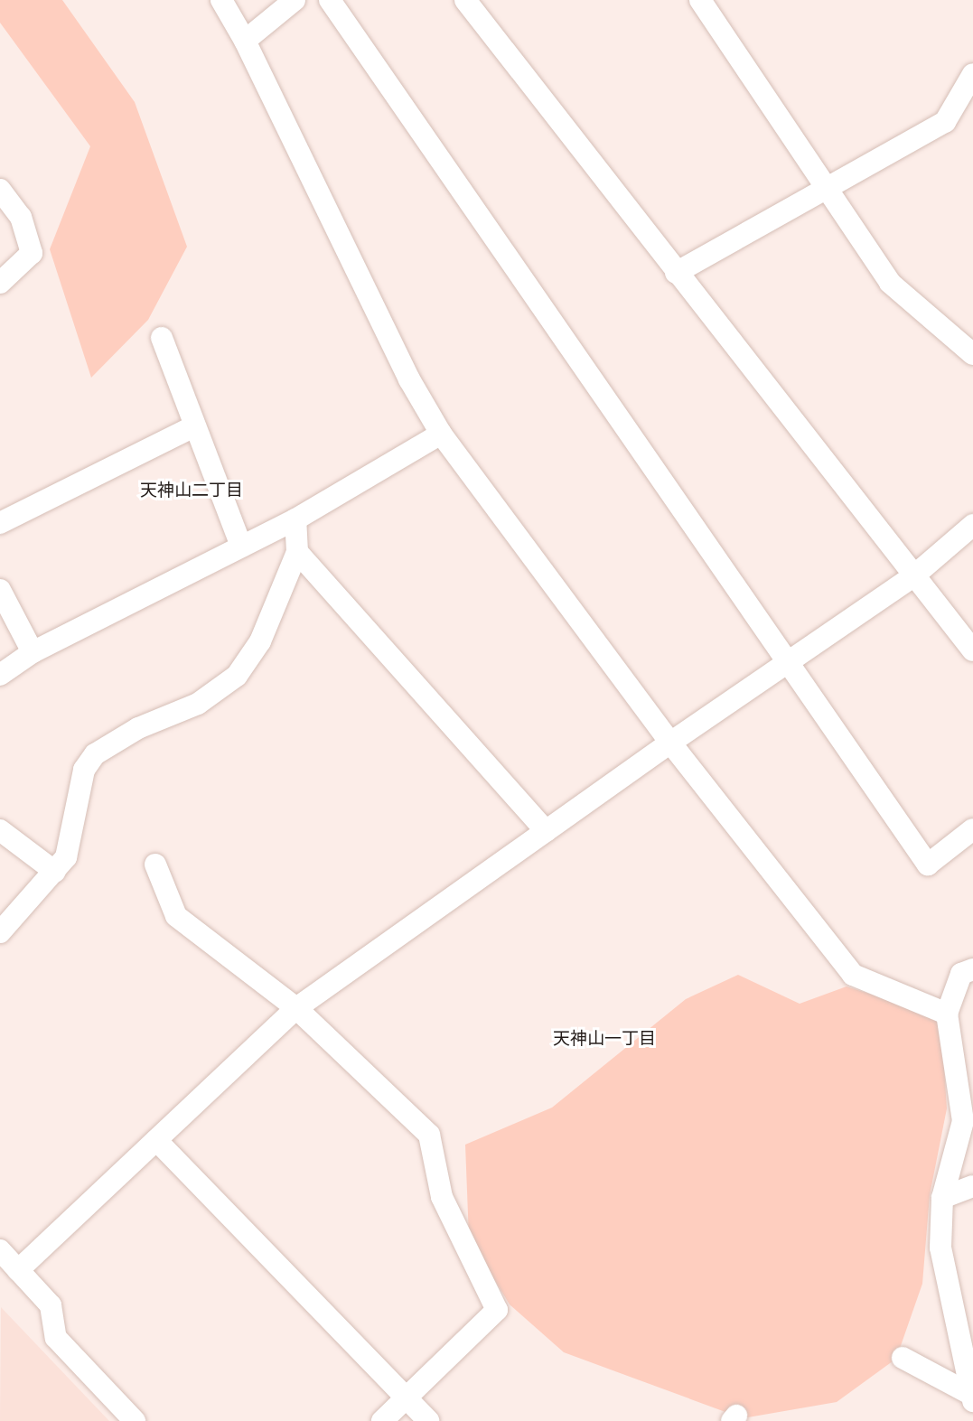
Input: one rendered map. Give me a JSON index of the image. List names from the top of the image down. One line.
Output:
{"districts":["天神山二丁目","天神山一丁目"]}
